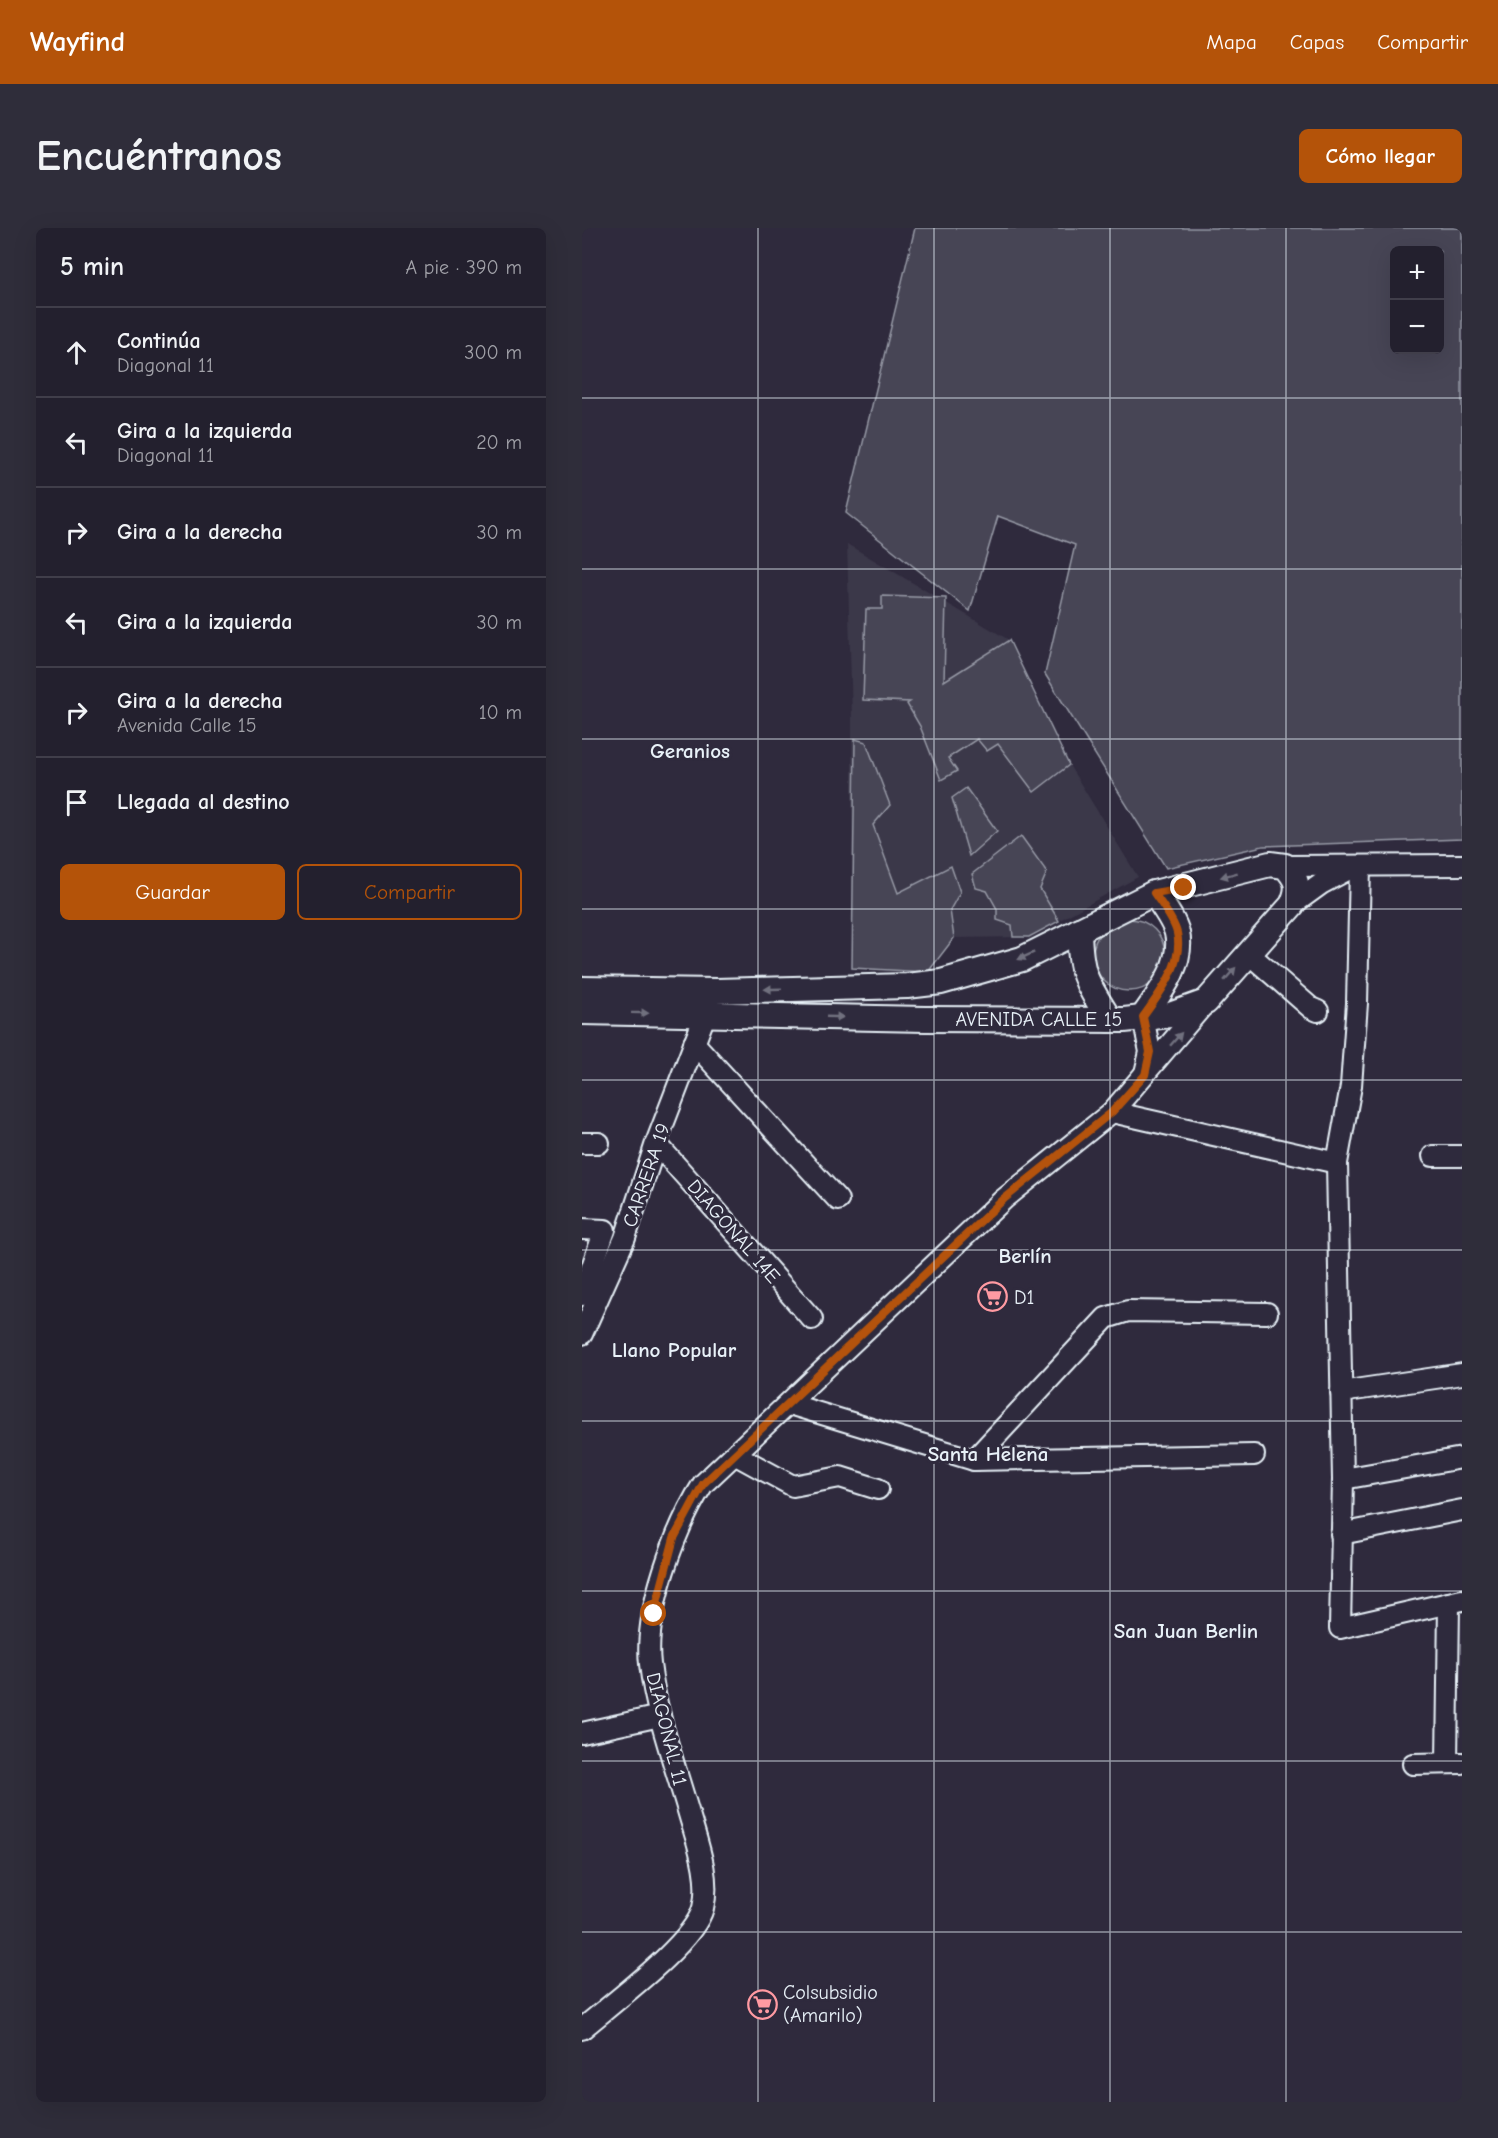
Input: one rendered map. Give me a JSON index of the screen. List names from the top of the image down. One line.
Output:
{"streets":{"main road":["AVENIDA CALLE 15"],"street":["CARRERA 19","DIAGONAL 14E","DIAGONAL 11"]},"crossings":[["AVENIDA CALLE 15","CARRERA 19"],["AVENIDA CALLE 15","DIAGONAL 11"],["CARRERA 19","DIAGONAL 14E"]],"districts":["Geranios","Berlín","Llano Popular","Santa Helena","San Juan Berlin"],"places":{"supermarket":["D1","Colsubsidio (Amarilo)"]},"page":{"header":"Wayfind","nav":["Mapa","Capas","Compartir"],"buttons":["Cómo llegar",["Guardar","Compartir"]],"title":"Encuéntranos","heading":["5 min","A pie · 390 m"],"map_buttons":["+","−"],"list":[["Continúa","Diagonal 11","300 m"],["Gira a la izquierda","Diagonal 11","20 m"],["Gira a la derecha","30 m"],["Gira a la izquierda","30 m"],["Gira a la derecha","Avenida Calle 15","10 m"],"Llegada al destino"]}}
